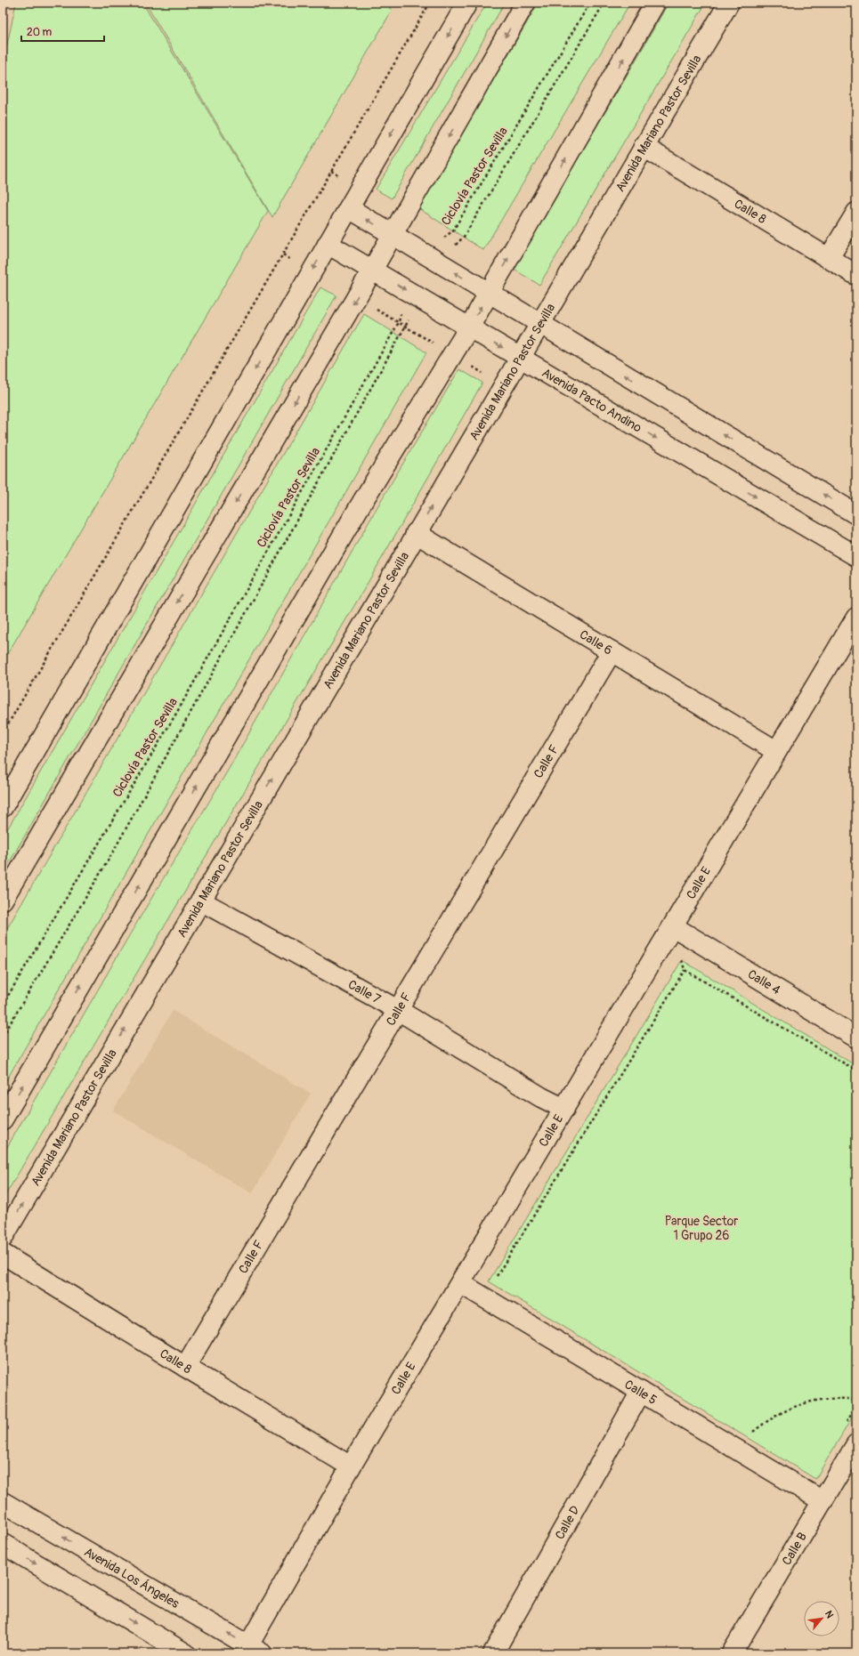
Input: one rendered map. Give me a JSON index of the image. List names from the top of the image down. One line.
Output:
{"streets":{"street":["Avenida Mariano Pastor Sevilla","Calle 8","Avenida Pacto Andino","Calle 6","Calle F","Calle E","Calle 4","Calle 7","Calle 5","Calle D","Calle B","Avenida Los Ángeles"],"path":["Ciclovía Pastor Sevilla"]},"crossings":[["Avenida Mariano Pastor Sevilla","Calle 8"],["Avenida Mariano Pastor Sevilla","Avenida Pacto Andino"],["Avenida Mariano Pastor Sevilla","Calle 6"],["Avenida Mariano Pastor Sevilla","Calle 7"],["Ciclovía Pastor Sevilla","Avenida Pacto Andino"],["Calle 8","Calle F"],["Calle 8","Calle E"],["Calle 6","Calle F"],["Calle 6","Calle E"],["Calle F","Calle 7"],["Calle E","Calle 4"],["Calle E","Calle 7"],["Calle E","Calle 5"],["Calle E","Avenida Los Ángeles"],["Calle 5","Calle D"],["Calle 5","Calle B"]],"parks":["Parque Sector 1 Grupo 26"],"scale_bar":"20 m","north":"top right"}
